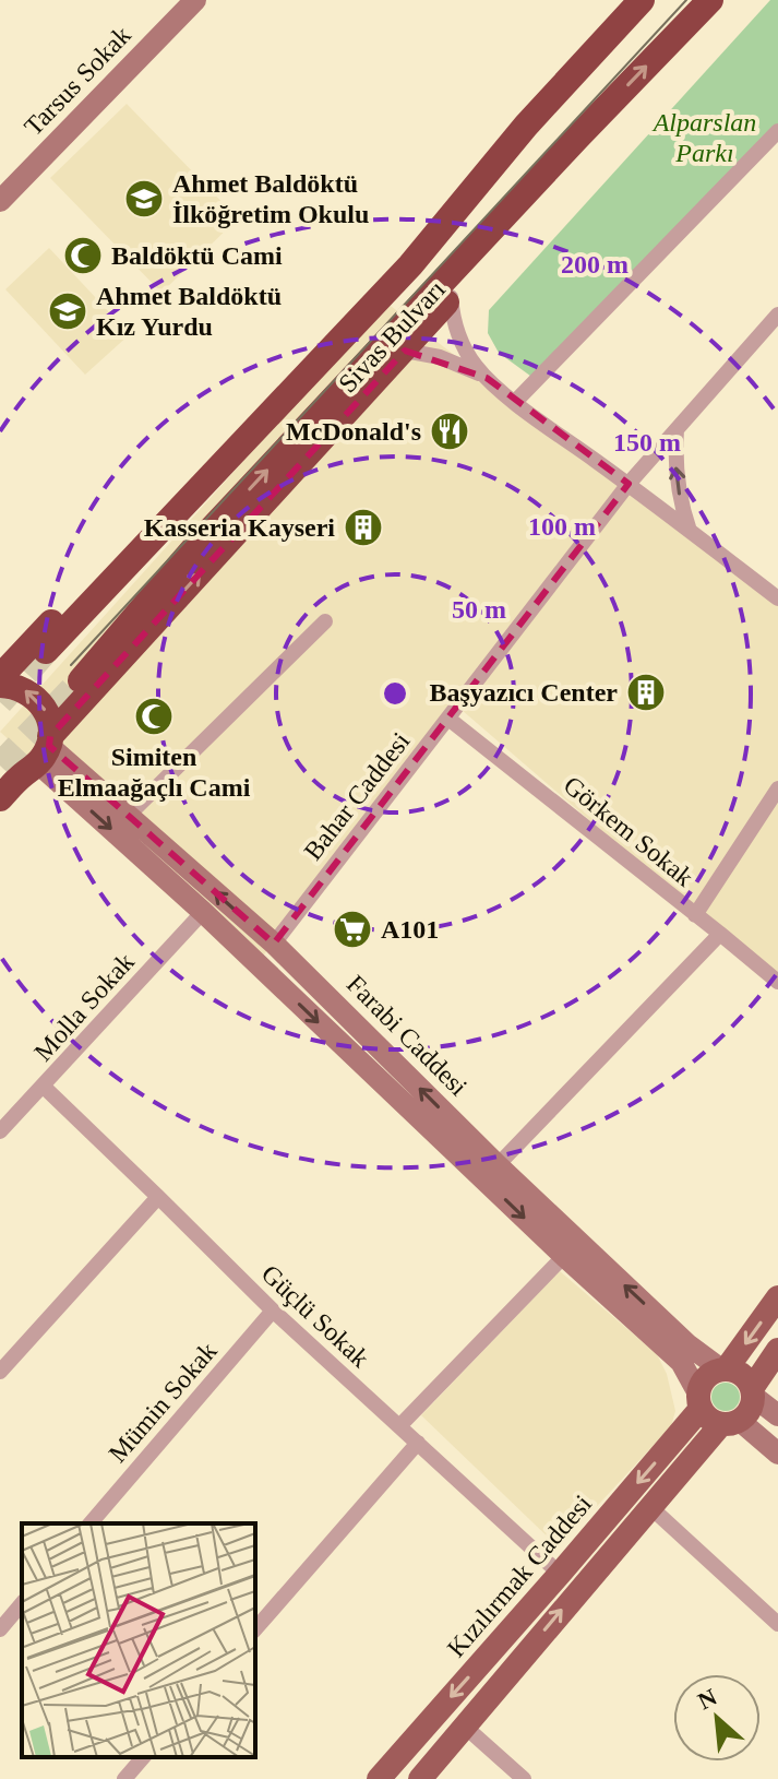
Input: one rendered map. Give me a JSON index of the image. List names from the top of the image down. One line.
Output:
{"streets":{"highway":["Sivas Bulvarı"],"main road":["Kızılırmak Caddesi"],"street":["Tarsus Sokak","Bahar Caddesi","Görkem Sokak","Molla Sokak","Farabi Caddesi","Güçlü Sokak","Mümin Sokak"]},"crossings":[["Bahar Caddesi","Görkem Sokak"],["Bahar Caddesi","Farabi Caddesi"],["Molla Sokak","Farabi Caddesi"],["Molla Sokak","Güçlü Sokak"],["Farabi Caddesi","Kızılırmak Caddesi"],["Güçlü Sokak","Mümin Sokak"],["Güçlü Sokak","Kızılırmak Caddesi"]],"parks":["Alparslan Parkı"],"places":{"school or university":["Ahmet Baldöktü İlköğretim Okulu","Ahmet Baldöktü Kız Yurdu"],"mosque":["Baldöktü Cami","Simiten Elmaağaçlı Cami"],"restaurant":["McDonald's"],"building":["Kasseria Kayseri","Başyazıcı Center"],"supermarket":["A101"]},"north":"top left","rings":["200 m","150 m","100 m","50 m"]}
